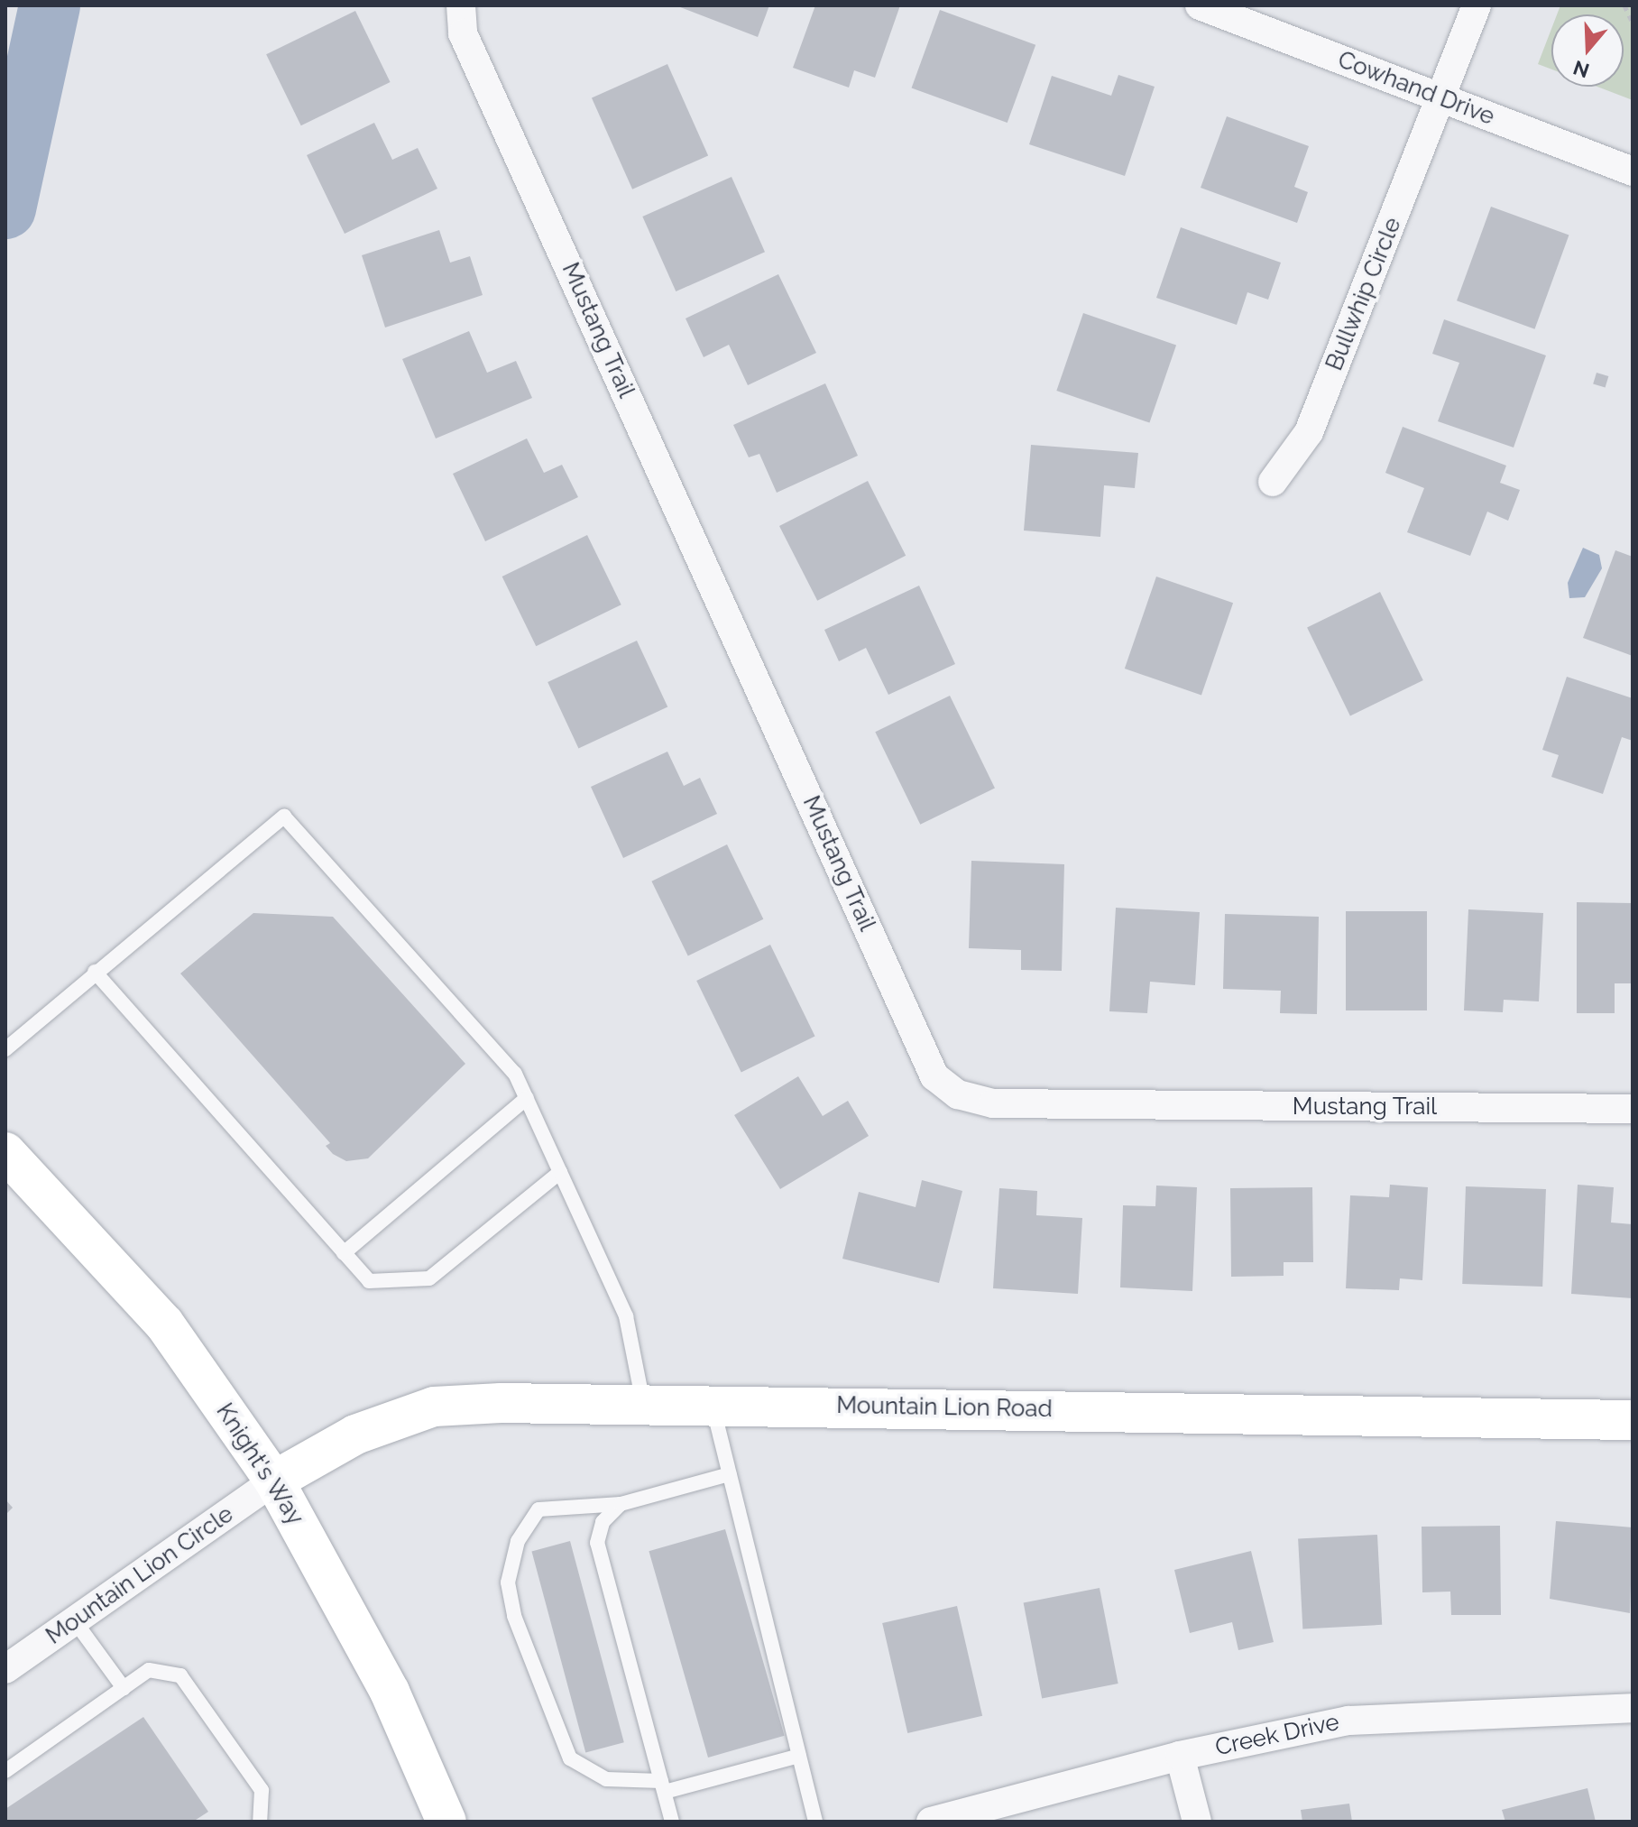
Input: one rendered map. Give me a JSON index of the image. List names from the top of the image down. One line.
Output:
{"streets":{"street":["Cowhand Drive","Bullwhip Circle","Mustang Trail","Mountain Lion Road","Knight's Way","Mountain Lion Circle","Creek Drive"]},"crossings":[["Cowhand Drive","Bullwhip Circle"],["Mountain Lion Road","Knight's Way"],["Mountain Lion Road","Mountain Lion Circle"],["Knight's Way","Mountain Lion Circle"]],"north":"bottom"}
